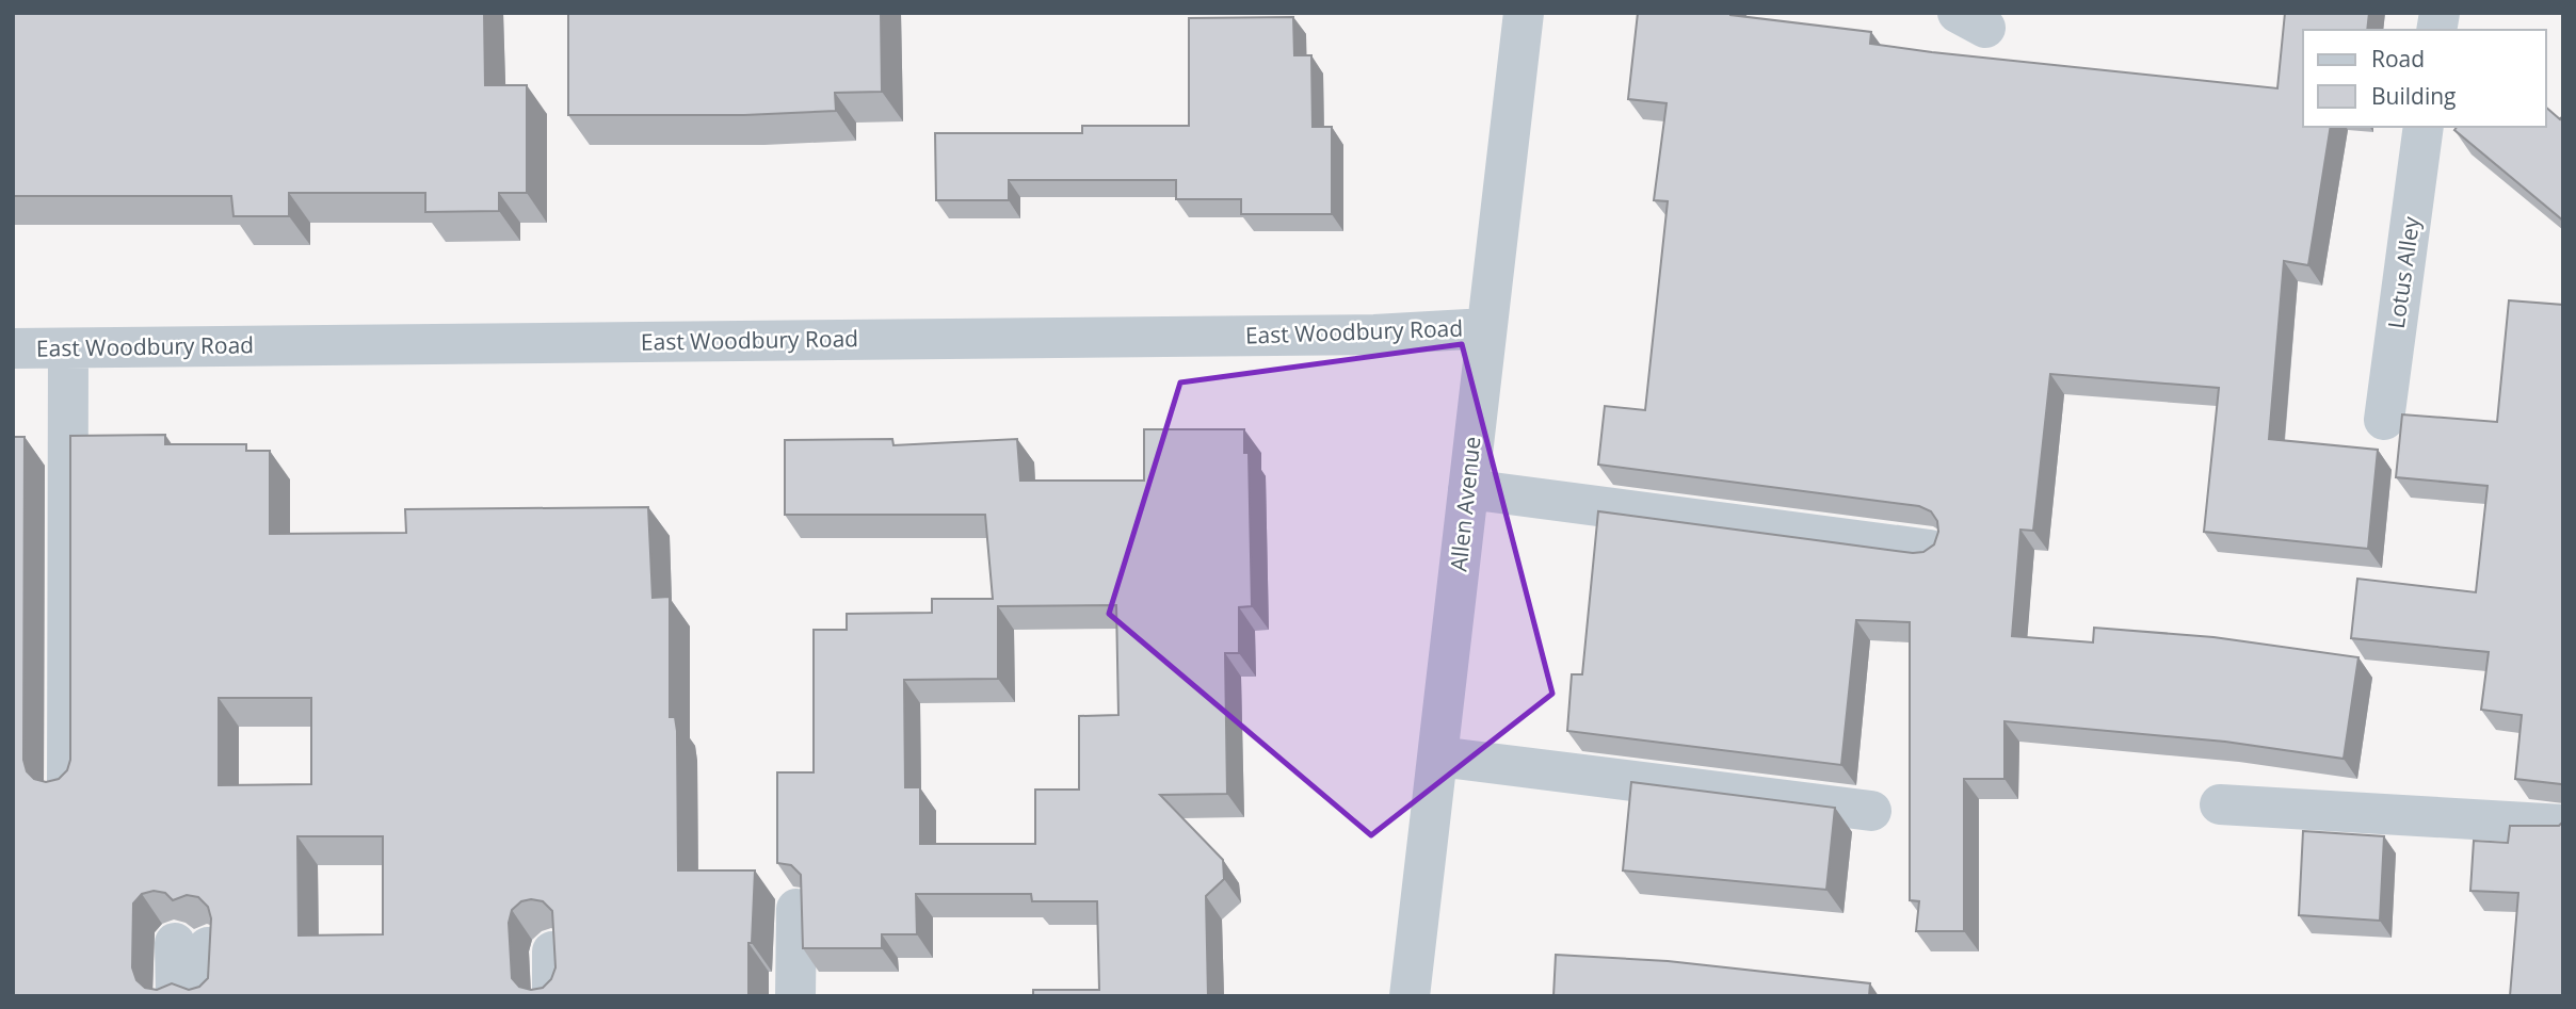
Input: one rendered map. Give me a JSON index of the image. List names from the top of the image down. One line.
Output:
{"streets":{"street":["Lotus Alley","East Woodbury Road","Allen Avenue"]},"crossings":[["East Woodbury Road","Allen Avenue"]],"legend":["Road","Building"]}
